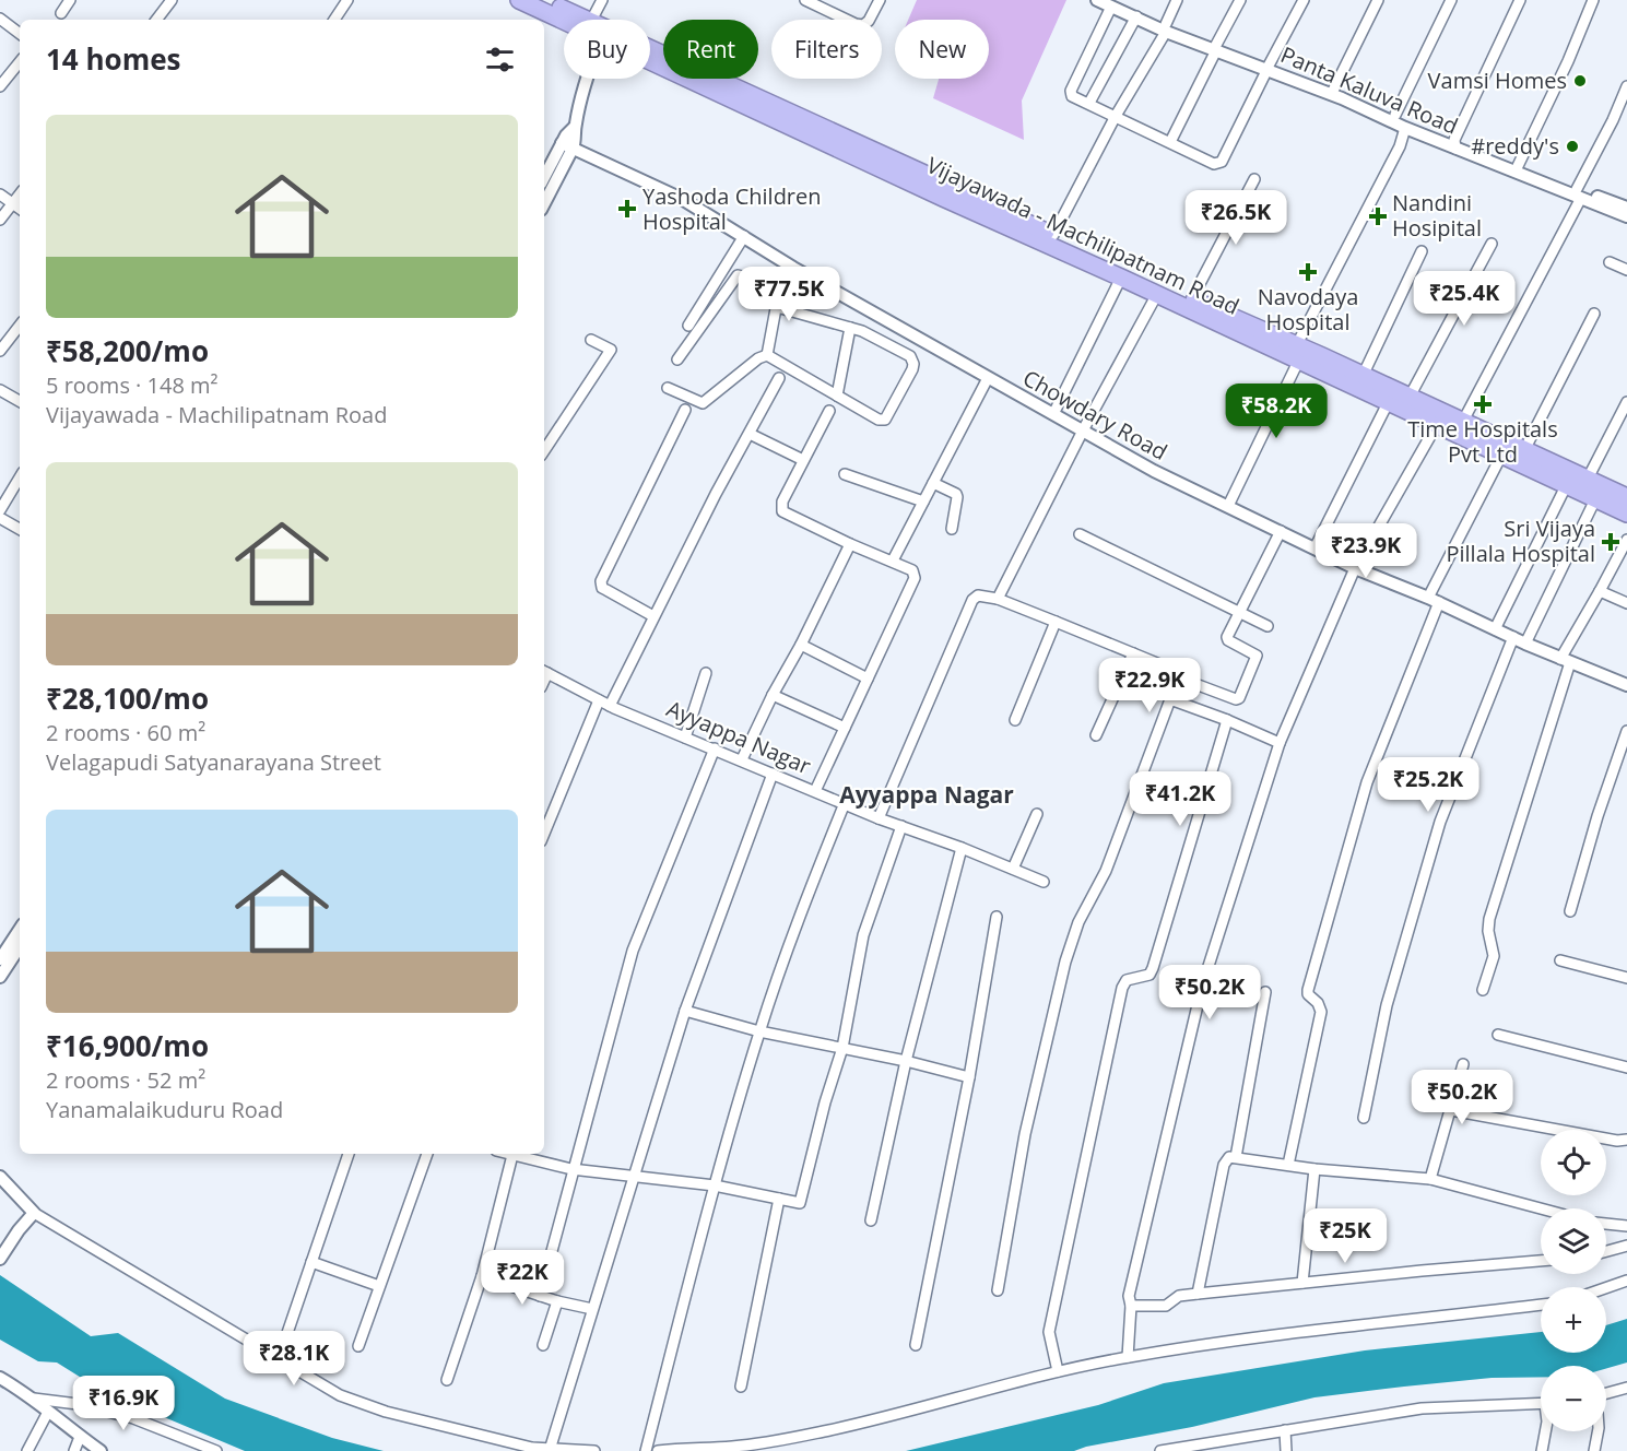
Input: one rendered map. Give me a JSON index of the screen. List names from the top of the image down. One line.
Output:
{"streets":{"highway":["Vijayawada - Machilipatnam Road"],"street":["Panta Kaluva Road","Chowdary Road","Ayyappa Nagar"]},"districts":["Ayyappa Nagar"],"places":{"other":["Vamsi Homes","#reddy's"],"health":["Yashoda Children Hospital","Nandini Hosipital","Navodaya Hospital","Time Hospitals Pvt Ltd","Sri Vijaya Pillala Hospital"]},"page":{"chip":["Buy","Rent","Filters","New"],"heading":"14 homes","list":[{"name":"₹58,200/mo","note":"5 rooms · 148 m² · Vijayawada - Machilipatnam Road"},{"name":"₹28,100/mo","note":"2 rooms · 60 m² · Velagapudi Satyanarayana Street"},{"name":"₹16,900/mo","note":"2 rooms · 52 m² · Yanamalaikuduru Road"}],"price":["₹26.5K","₹77.5K","₹25.4K","₹58.2K","₹23.9K","₹22.9K","₹25.2K","₹41.2K","₹50.2K","₹50.2K","₹25K","₹22K","₹28.1K","₹16.9K"],"map_buttons":["+","−"]}}
